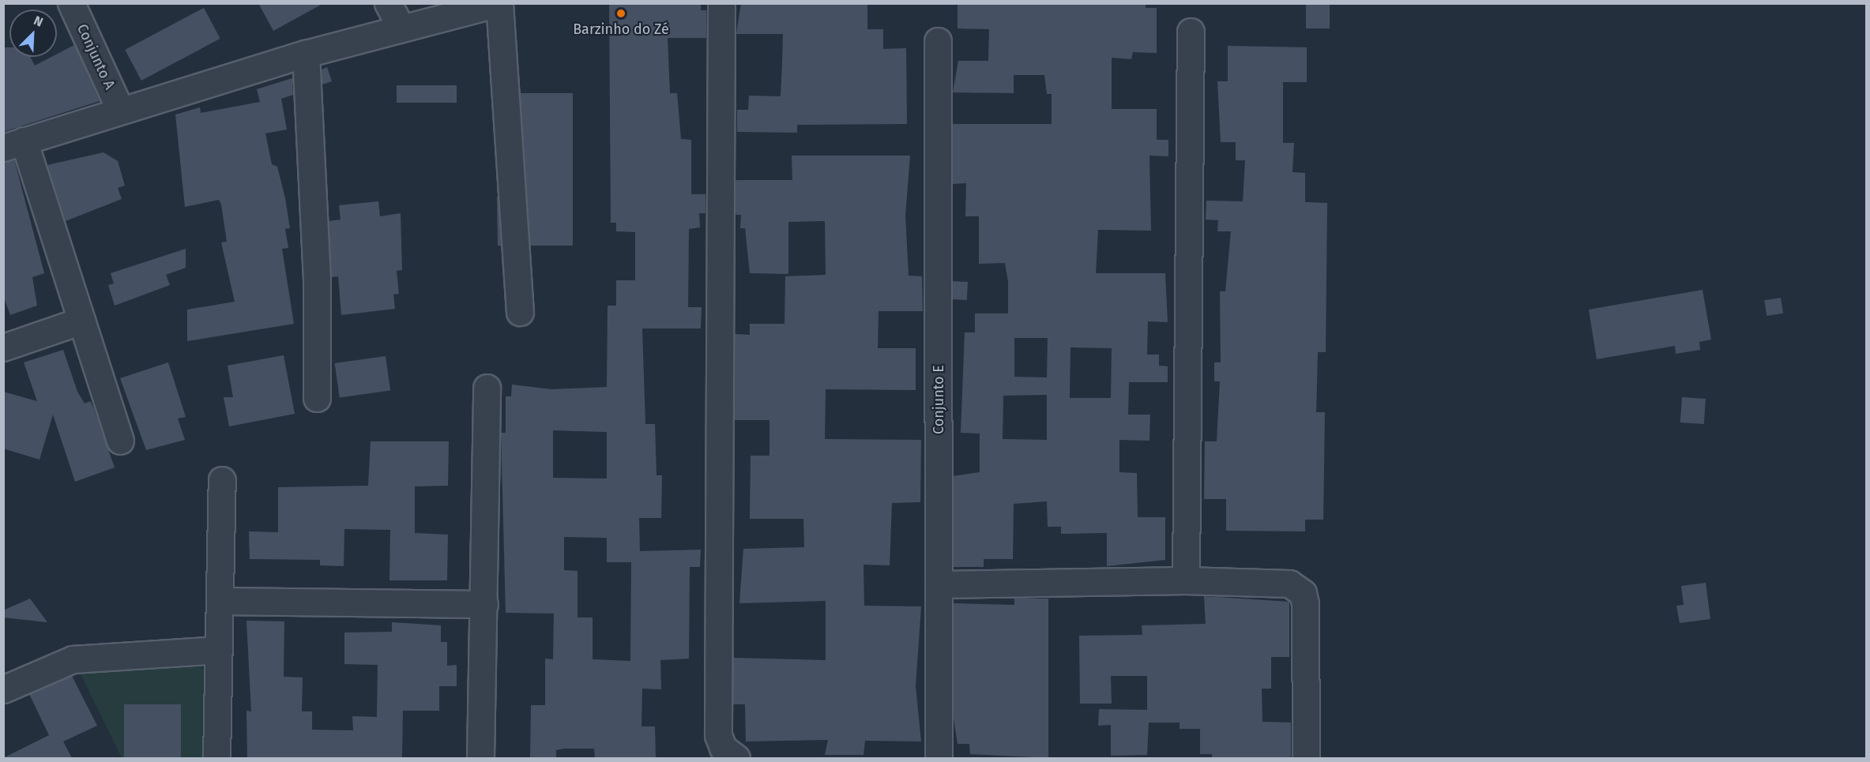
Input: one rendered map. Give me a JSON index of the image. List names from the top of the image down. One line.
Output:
{"streets":{"street":["Conjunto A","Conjunto E"]},"places":["Barzinho do Zé"],"north":"top right"}
